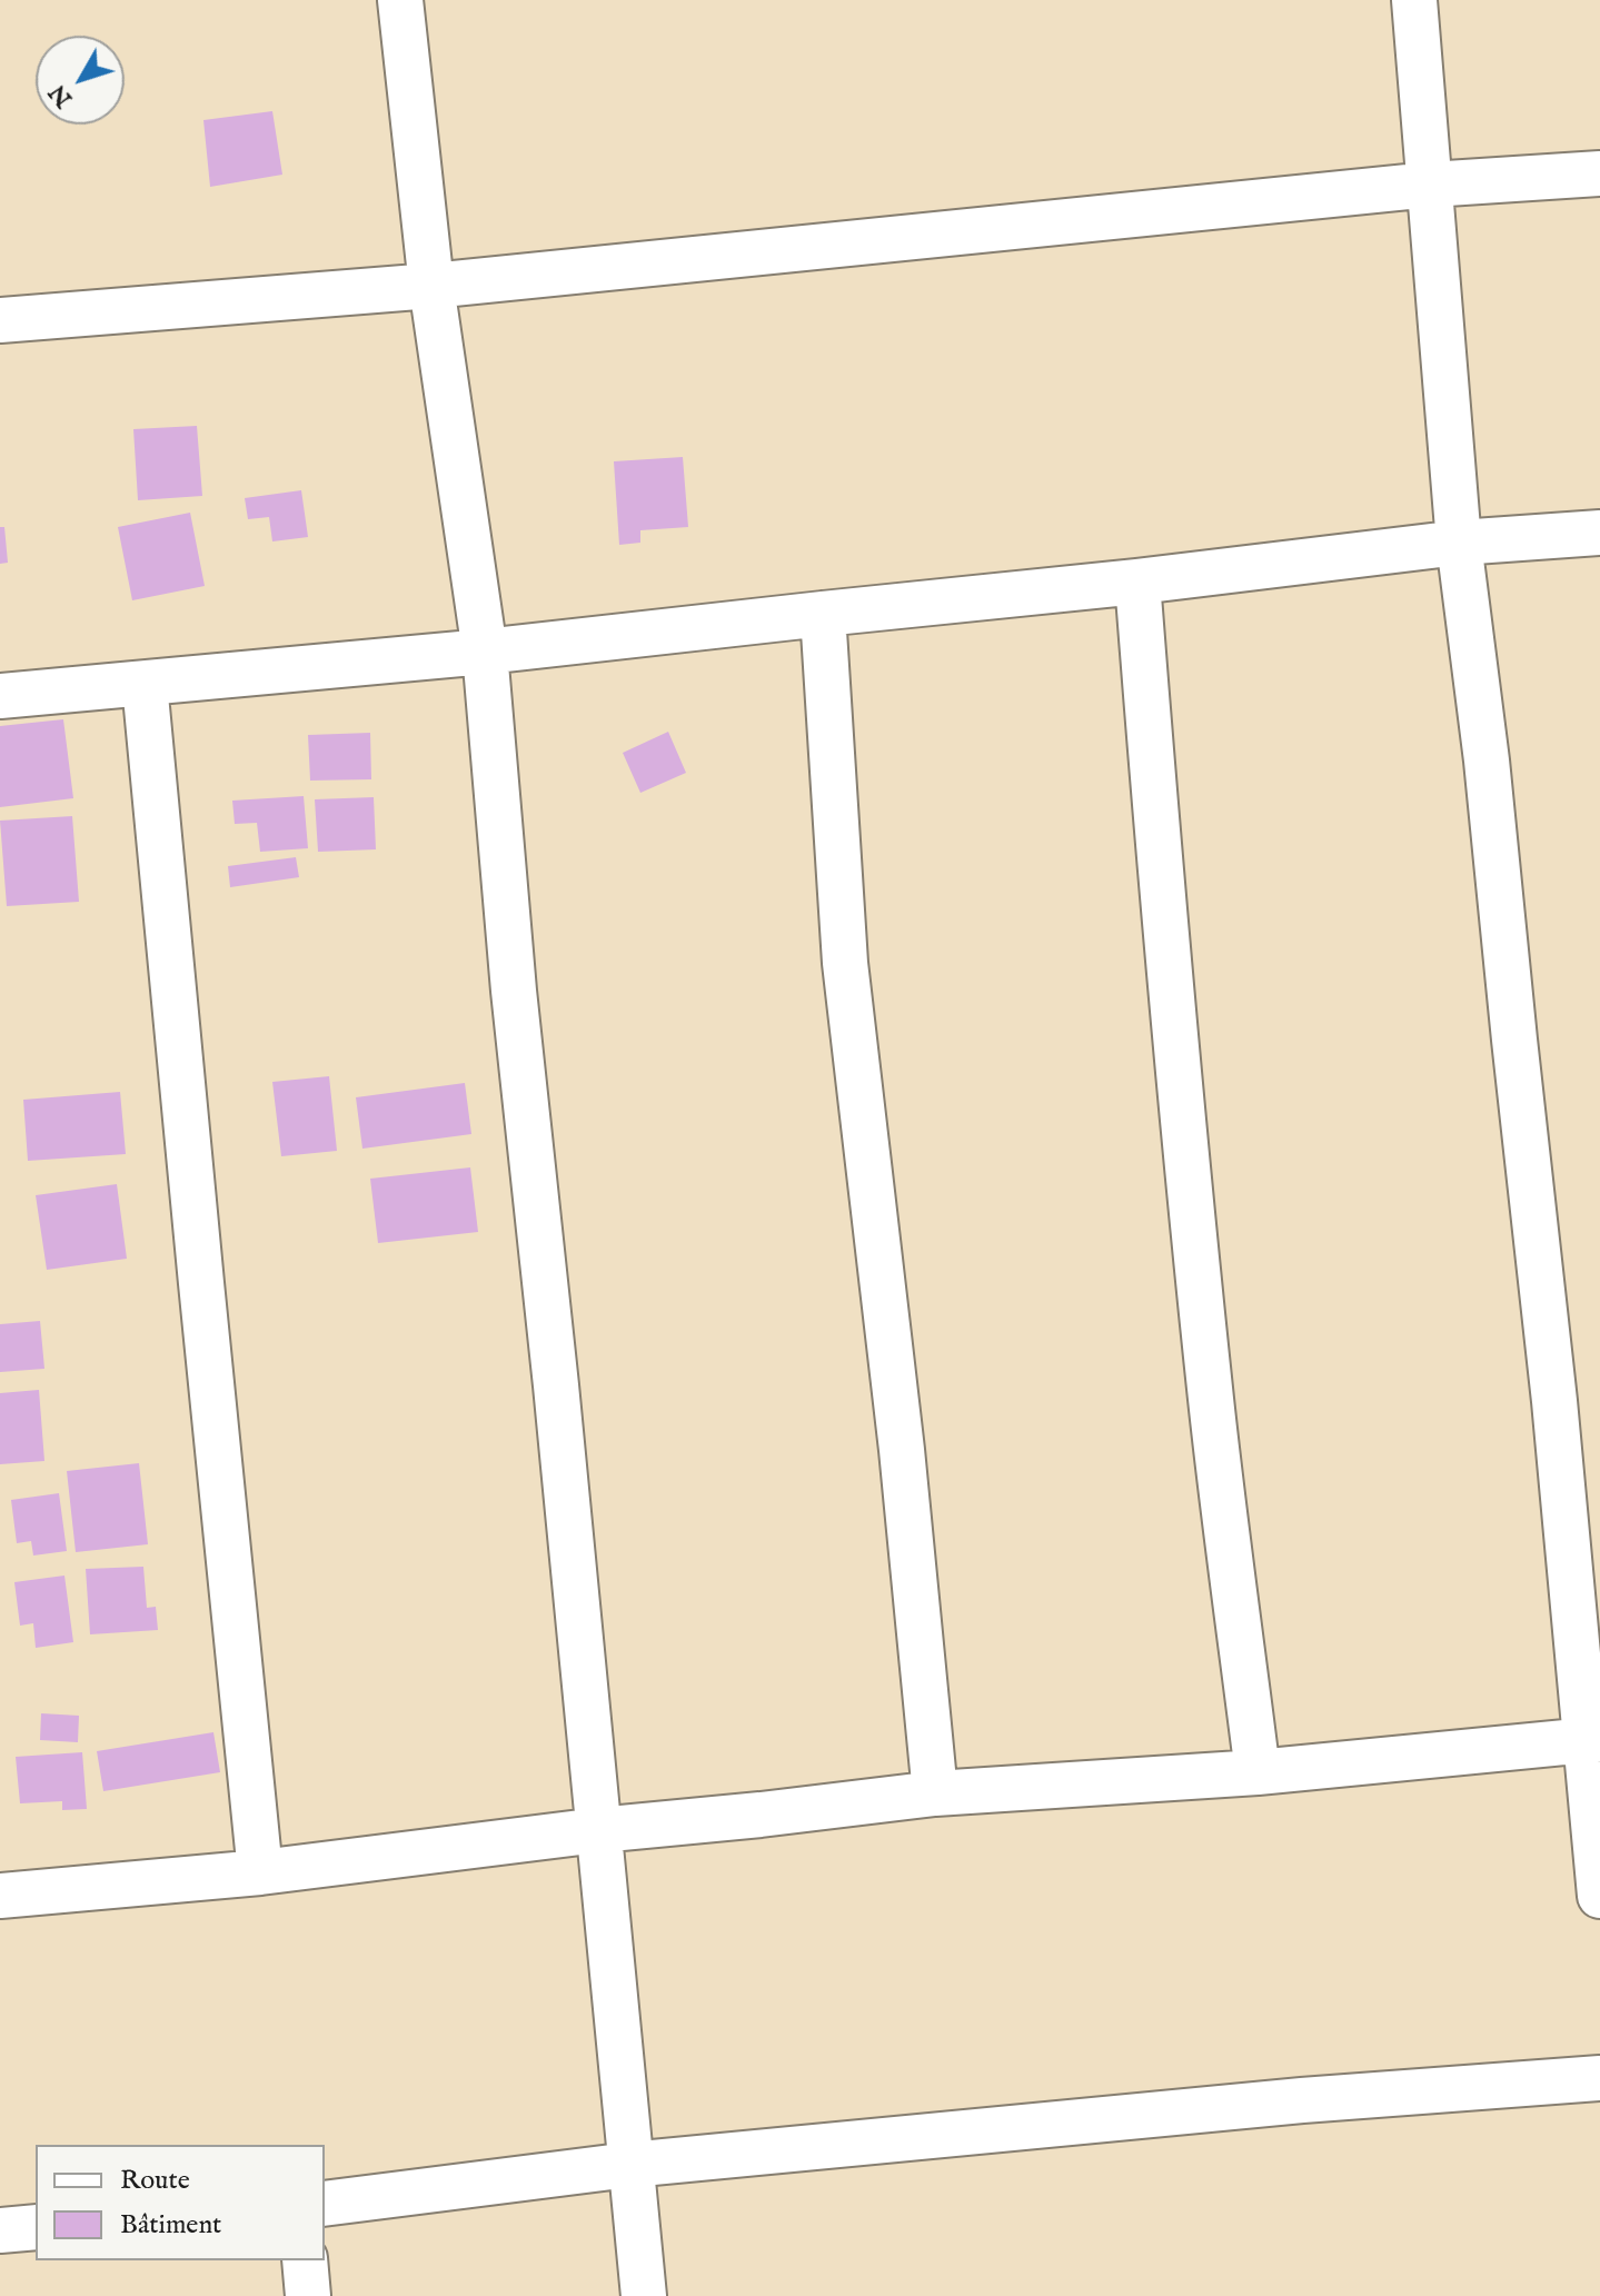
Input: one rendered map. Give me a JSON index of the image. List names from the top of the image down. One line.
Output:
{"legend":["Route","Bâtiment"],"north":"bottom left"}
